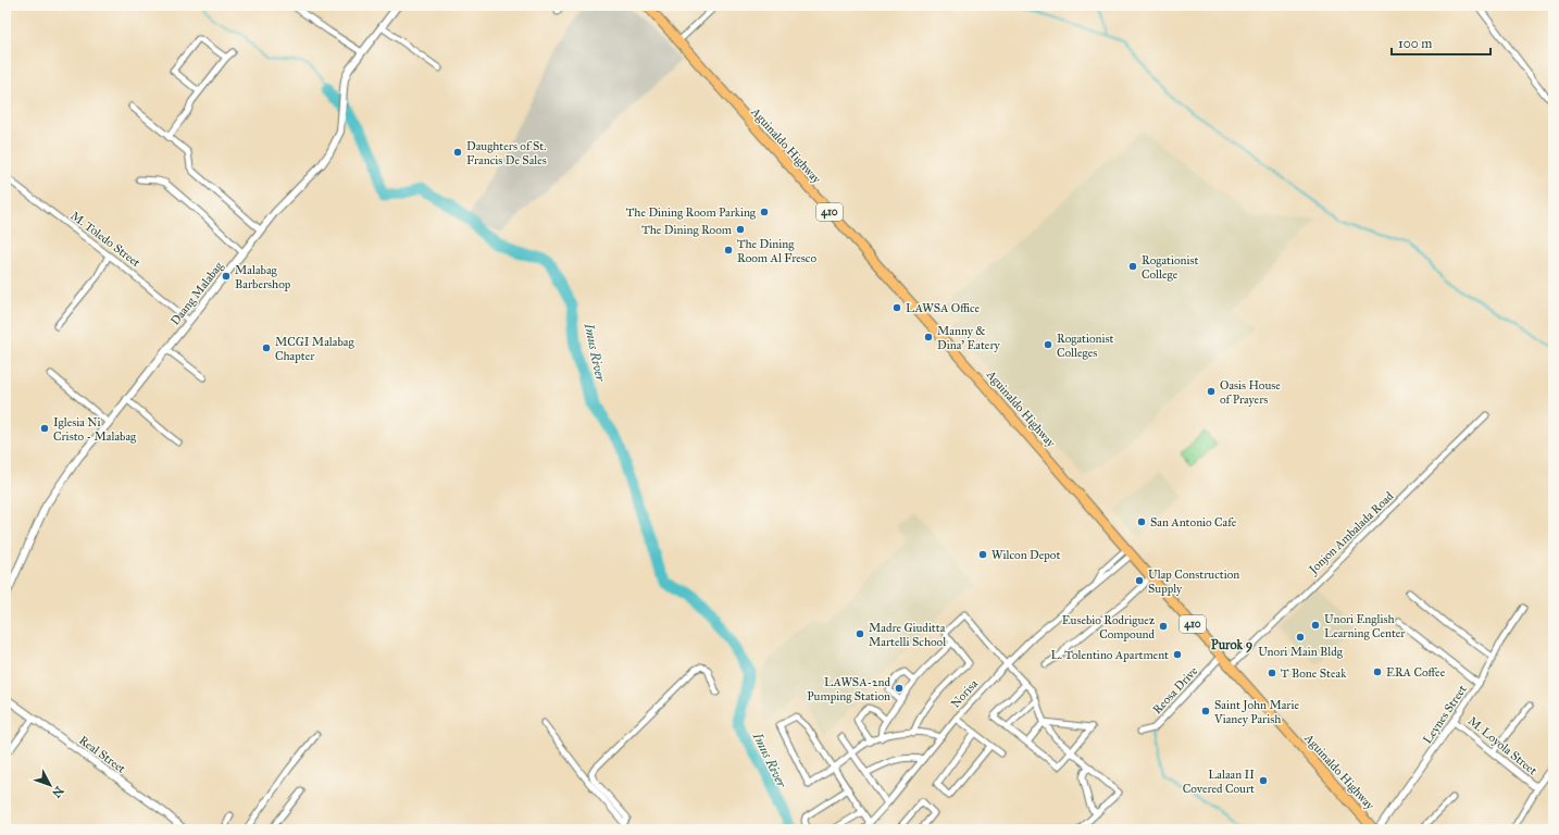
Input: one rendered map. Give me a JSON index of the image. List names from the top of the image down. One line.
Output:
{"streets":{"main road":["Aguinaldo Highway","410"],"street":["M. Toledo Street","Daang Malabag","Jonjon Ambalada Road","Reosa Drive","Norisa","Leynes Street","M. Loyola Street","Real Street"]},"crossings":[["Aguinaldo Highway","Jonjon Ambalada Road"],["Aguinaldo Highway","Reosa Drive"],["Aguinaldo Highway","Norisa"],["Aguinaldo Highway","Leynes Street"],["M. Toledo Street","Daang Malabag"],["Leynes Street","M. Loyola Street"]],"districts":["Purok 9"],"water":["Imus River"],"places":["Daughters of St. Francis De Sales","The Dining Room Parking","The Dining Room","The Dining Room Al Fresco","Rogationist College","Malabag Barbershop","LAWSA Office","Manny & Dina' Eatery","Rogationist Colleges","MCGI Malabag Chapter","Oasis House of Prayers","Iglesia Ni Cristo - Malabag","San Antonio Cafe","Wilcon Depot","Ulap Construction Supply","Unori English Learning Center","Eusebio Rodriguez Compound","Madre Giuditta Martelli School","Unori Main Bldg","L. Tolentino Apartment","ERA Coffee","T Bone Steak","LAWSA-2nd Pumping Station","Saint John Marie Vianey Parish","Lalaan II Covered Court"],"scale_bar":"100 m","north":"bottom right"}
